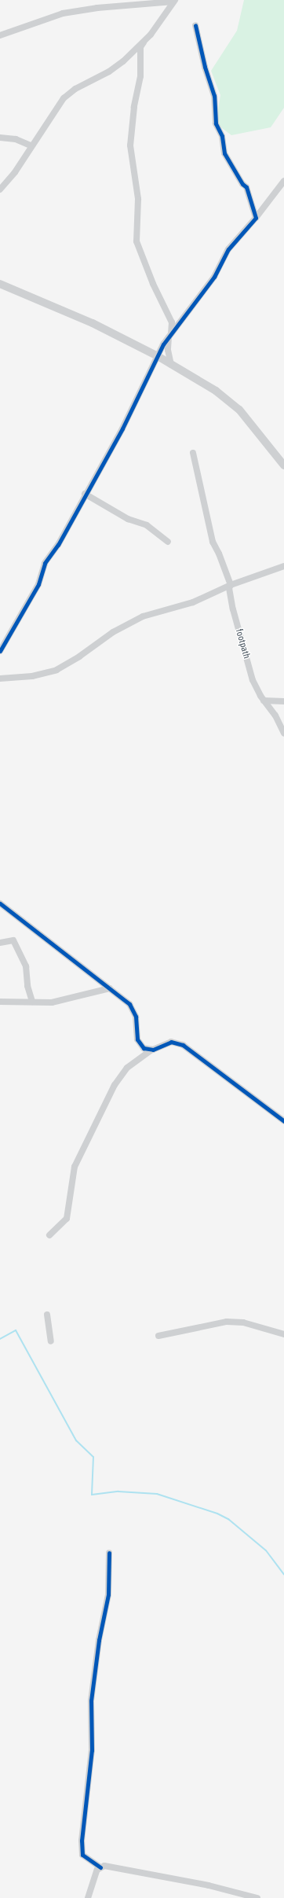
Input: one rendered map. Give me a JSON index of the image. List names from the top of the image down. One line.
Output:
{"streets":{"street":["footpath"]}}
